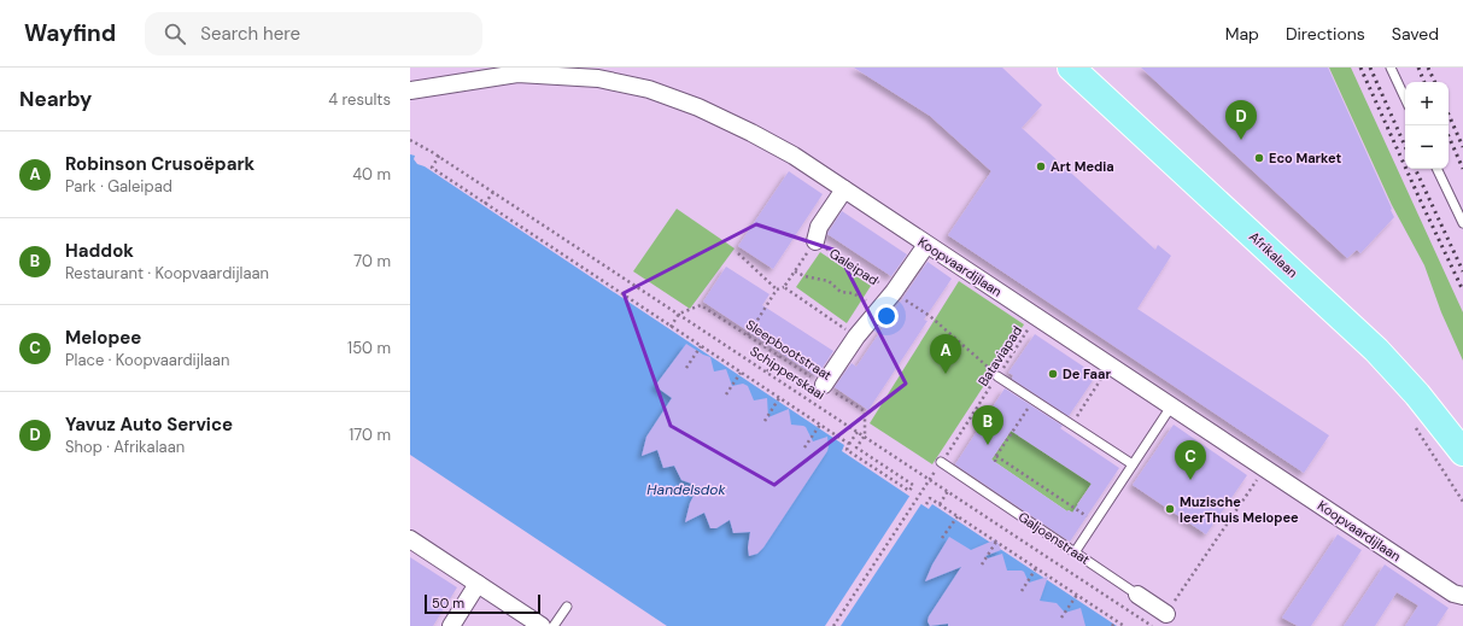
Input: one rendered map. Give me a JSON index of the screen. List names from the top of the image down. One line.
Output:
{"streets":{"main road":["Afrikalaan"],"street":["Galeipad","Koopvaardijlaan","Galjoenstraat"],"path":["Sleepbootstraat","Bataviapad","Schipperskaai"]},"crossings":[["Galeipad","Koopvaardijlaan"],["Galeipad","Sleepbootstraat"],["Galeipad","Bataviapad"],["Koopvaardijlaan","Bataviapad"],["Sleepbootstraat","Schipperskaai"],["Bataviapad","Schipperskaai"],["Bataviapad","Galjoenstraat"]],"water":["Handelsdok"],"places":["Eco Market","Art Media","De Faar","Muzische leerThuis Melopee"],"scale_bar":"50 m","page":{"header":"Wayfind","search":"Search here","nav":["Map","Directions","Saved"],"heading":["Nearby","4 results"],"map_buttons":["+","−"],"pins":["D","A","B","C"],"list":[{"mark":"A","name":"Robinson Crusoëpark","note":"Park · Galeipad","value":"40 m"},{"mark":"B","name":"Haddok","note":"Restaurant · Koopvaardijlaan","value":"70 m"},{"mark":"C","name":"Melopee","note":"Place · Koopvaardijlaan","value":"150 m"},{"mark":"D","name":"Yavuz Auto Service","note":"Shop · Afrikalaan","value":"170 m"}],"scale":"50 m"}}
